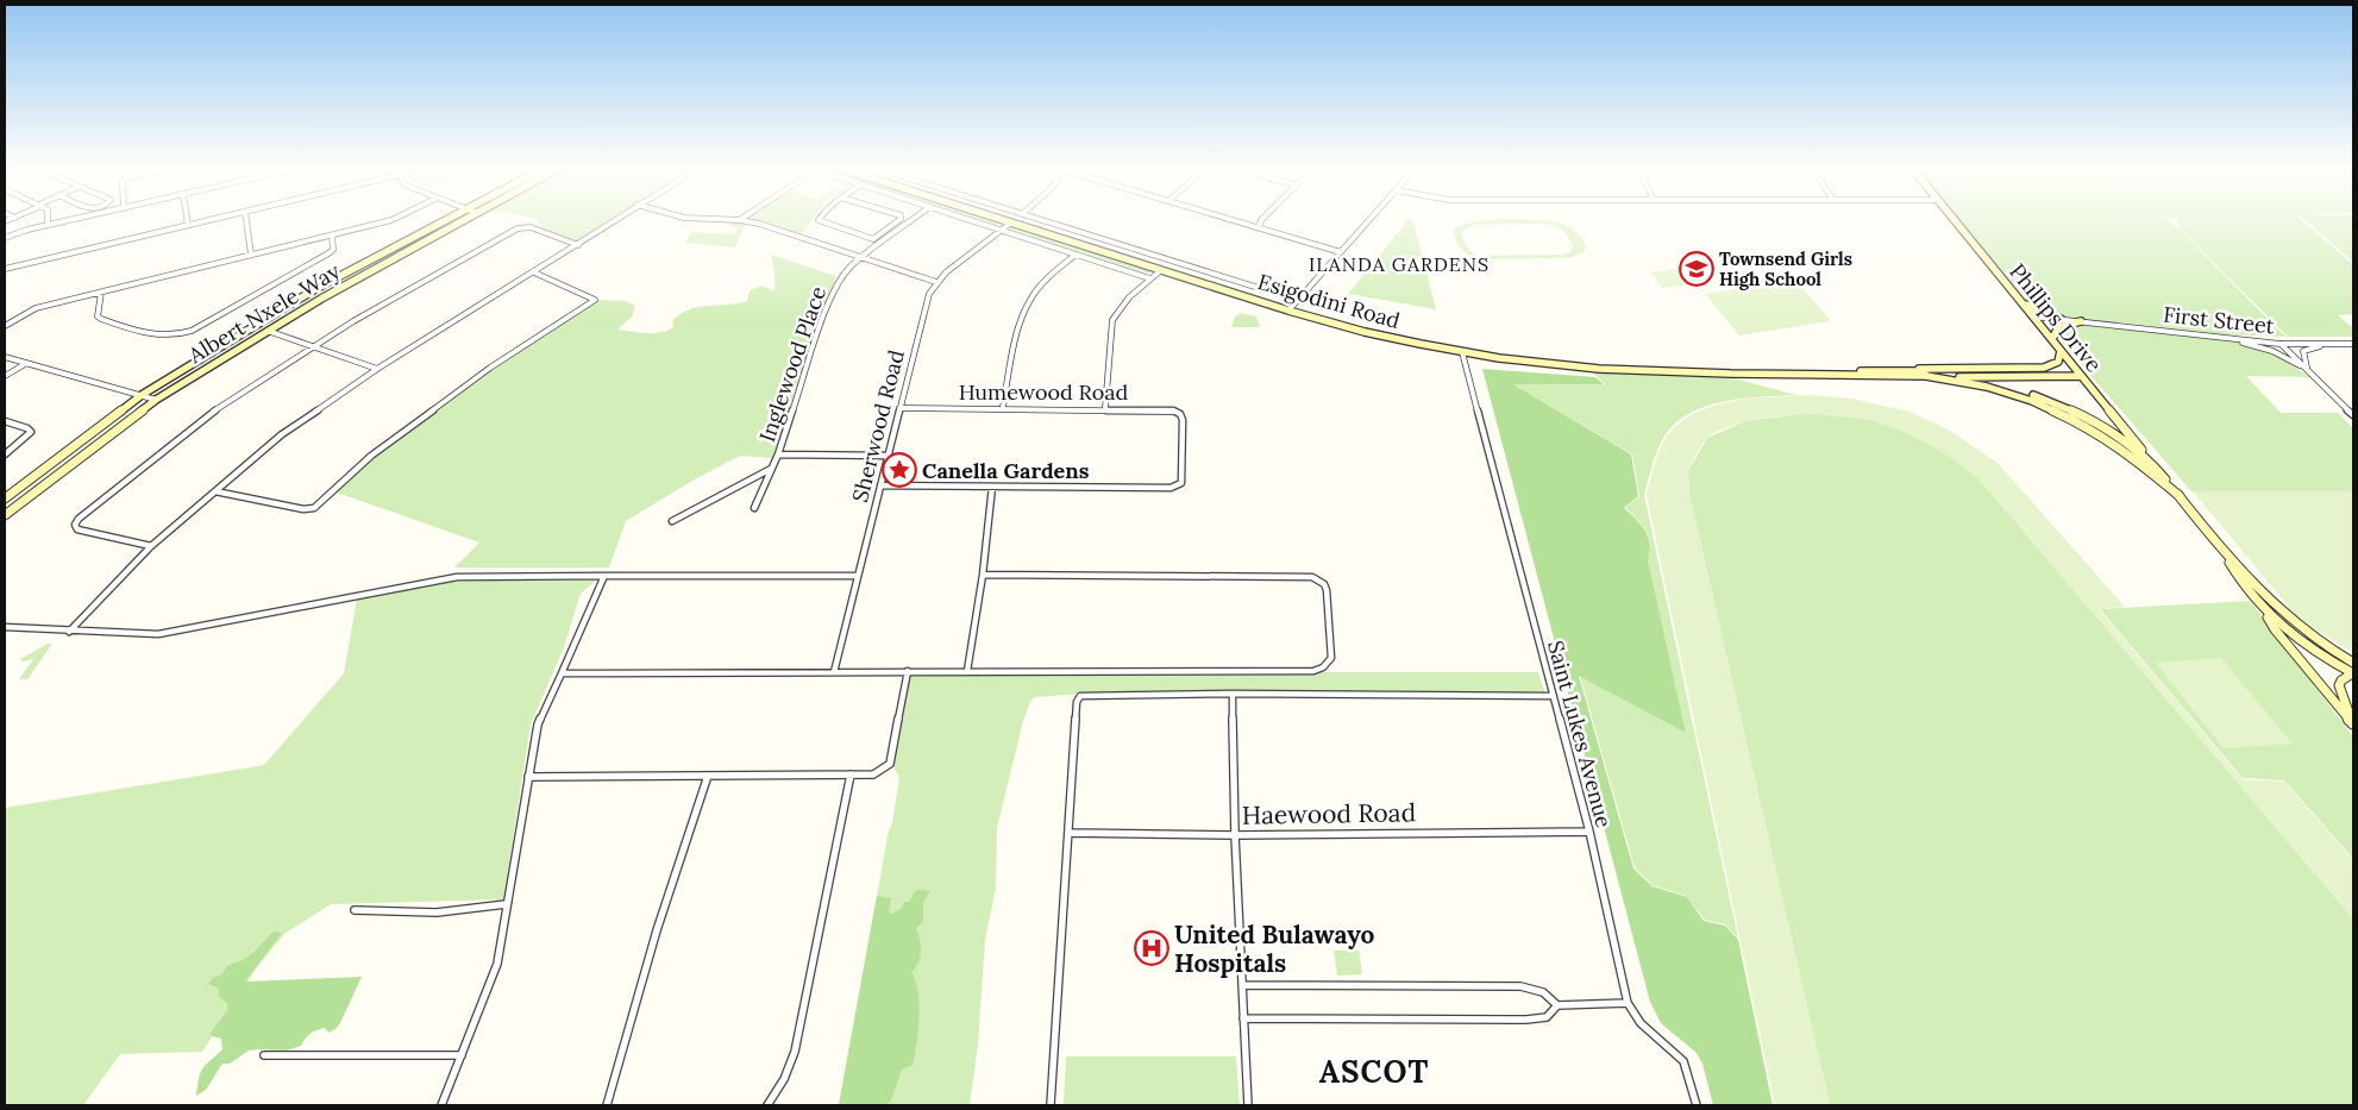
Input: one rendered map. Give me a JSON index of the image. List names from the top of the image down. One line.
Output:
{"streets":{"main road":["Esigodini Road","Albert Nxele Way","Phillips Drive"],"street":["First Street","Inglewood Place","Humewood Road","Sherwood Road","Saint Lukes Avenue","Haewood Road"]},"crossings":[["Esigodini Road","Phillips Drive"],["Esigodini Road","Sherwood Road"],["Esigodini Road","Saint Lukes Avenue"],["Phillips Drive","First Street"],["Humewood Road","Sherwood Road"],["Saint Lukes Avenue","Haewood Road"]],"districts":["ILANDA GARDENS","ASCOT"],"places":{"school or university":["Townsend Girls High School"],"place":["Canella Gardens"],"hospital":["United Bulawayo Hospitals"]}}
